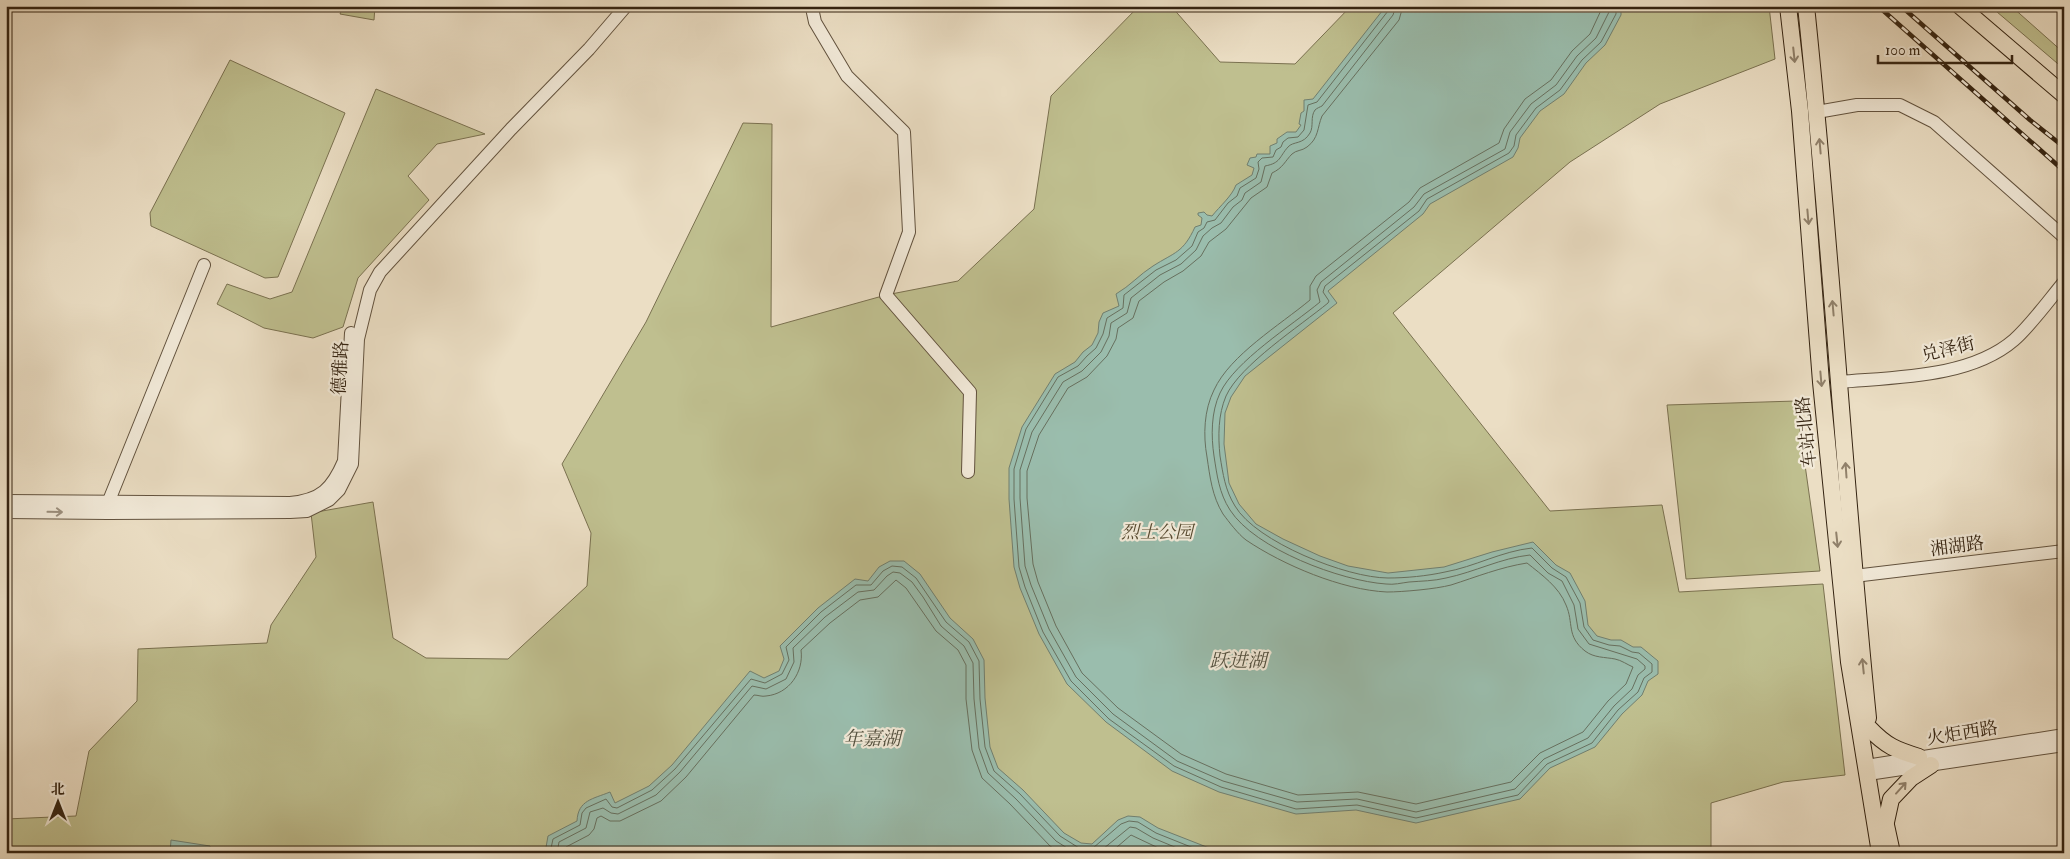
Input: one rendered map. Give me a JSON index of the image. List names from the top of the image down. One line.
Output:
{"streets":{"main road":["车站北路"],"street":["兑泽街","德雅路","湘湖路","火炬西路"]},"crossings":[["兑泽街","车站北路"],["车站北路","湘湖路"],["车站北路","火炬西路"]],"water":["跃进湖","年嘉湖"],"parks":["烈士公园"],"scale_bar":"100 m","north":"top"}
